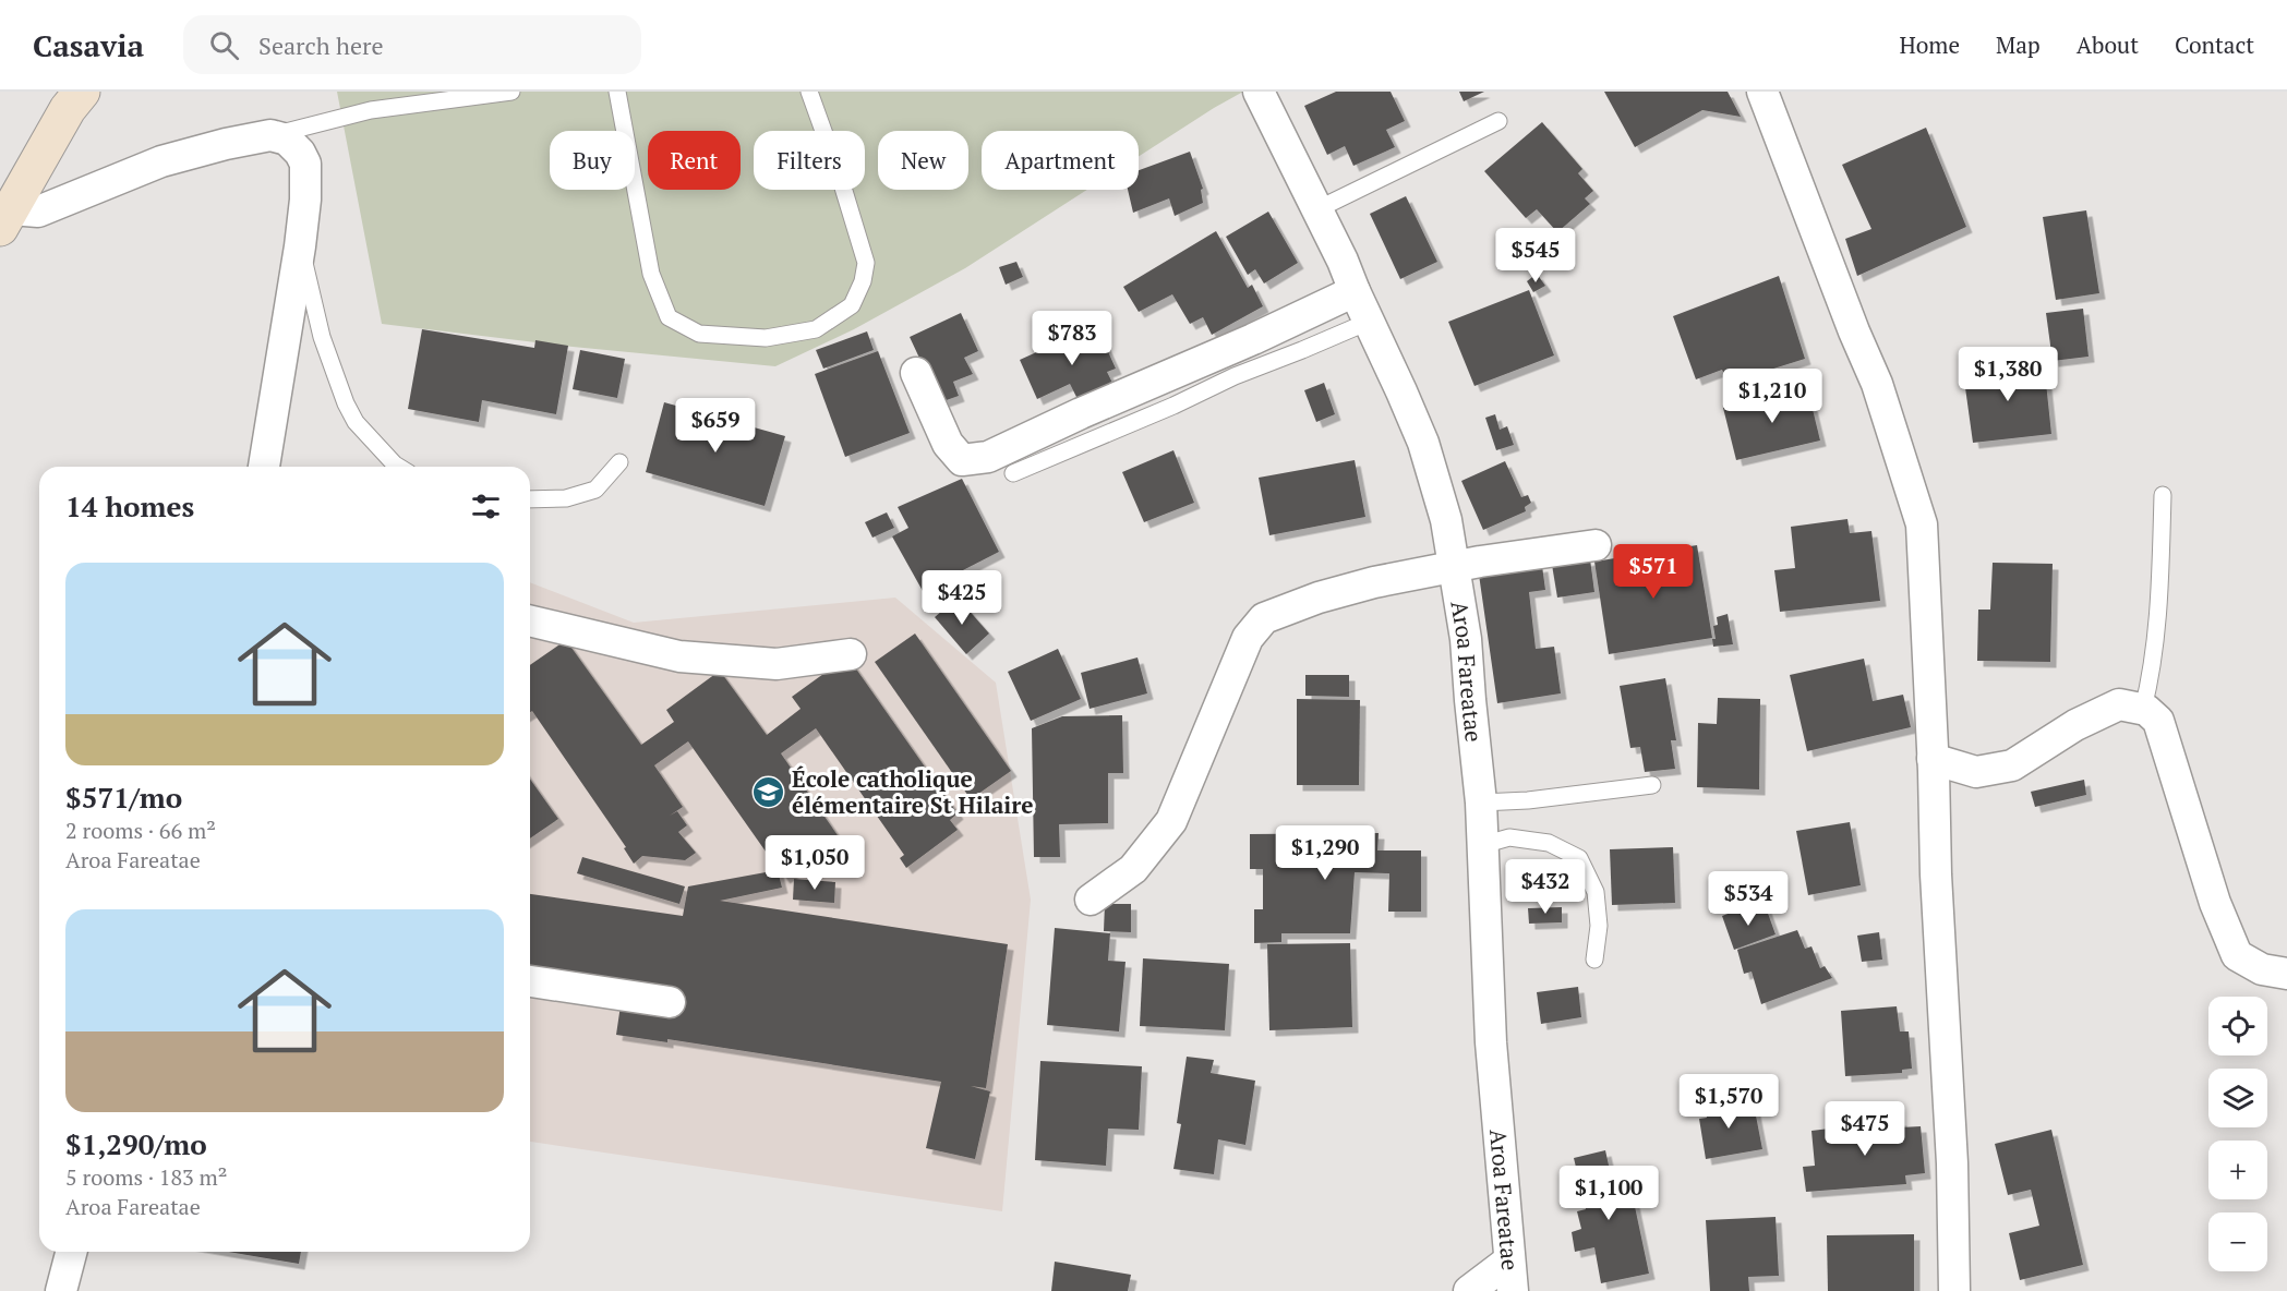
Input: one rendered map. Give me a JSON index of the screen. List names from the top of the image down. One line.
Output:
{"streets":{"street":["Aroa Fareatae"]},"places":{"school or university":["École catholique élémentaire St Hilaire"]},"page":{"header":"Casavia","search":"Search here","nav":["Home","Map","About","Contact"],"chip":["Buy","Rent","Filters","New","Apartment"],"price":["$545","$783","$1,380","$1,210","$659","$571","$425","$1,290","$1,050","$432","$534","$1,570","$475","$1,100"],"heading":"14 homes","list":[{"name":"$571/mo","note":"2 rooms · 66 m² · Aroa Fareatae"},{"name":"$1,290/mo","note":"5 rooms · 183 m² · Aroa Fareatae"}],"map_buttons":["+","−"]}}
